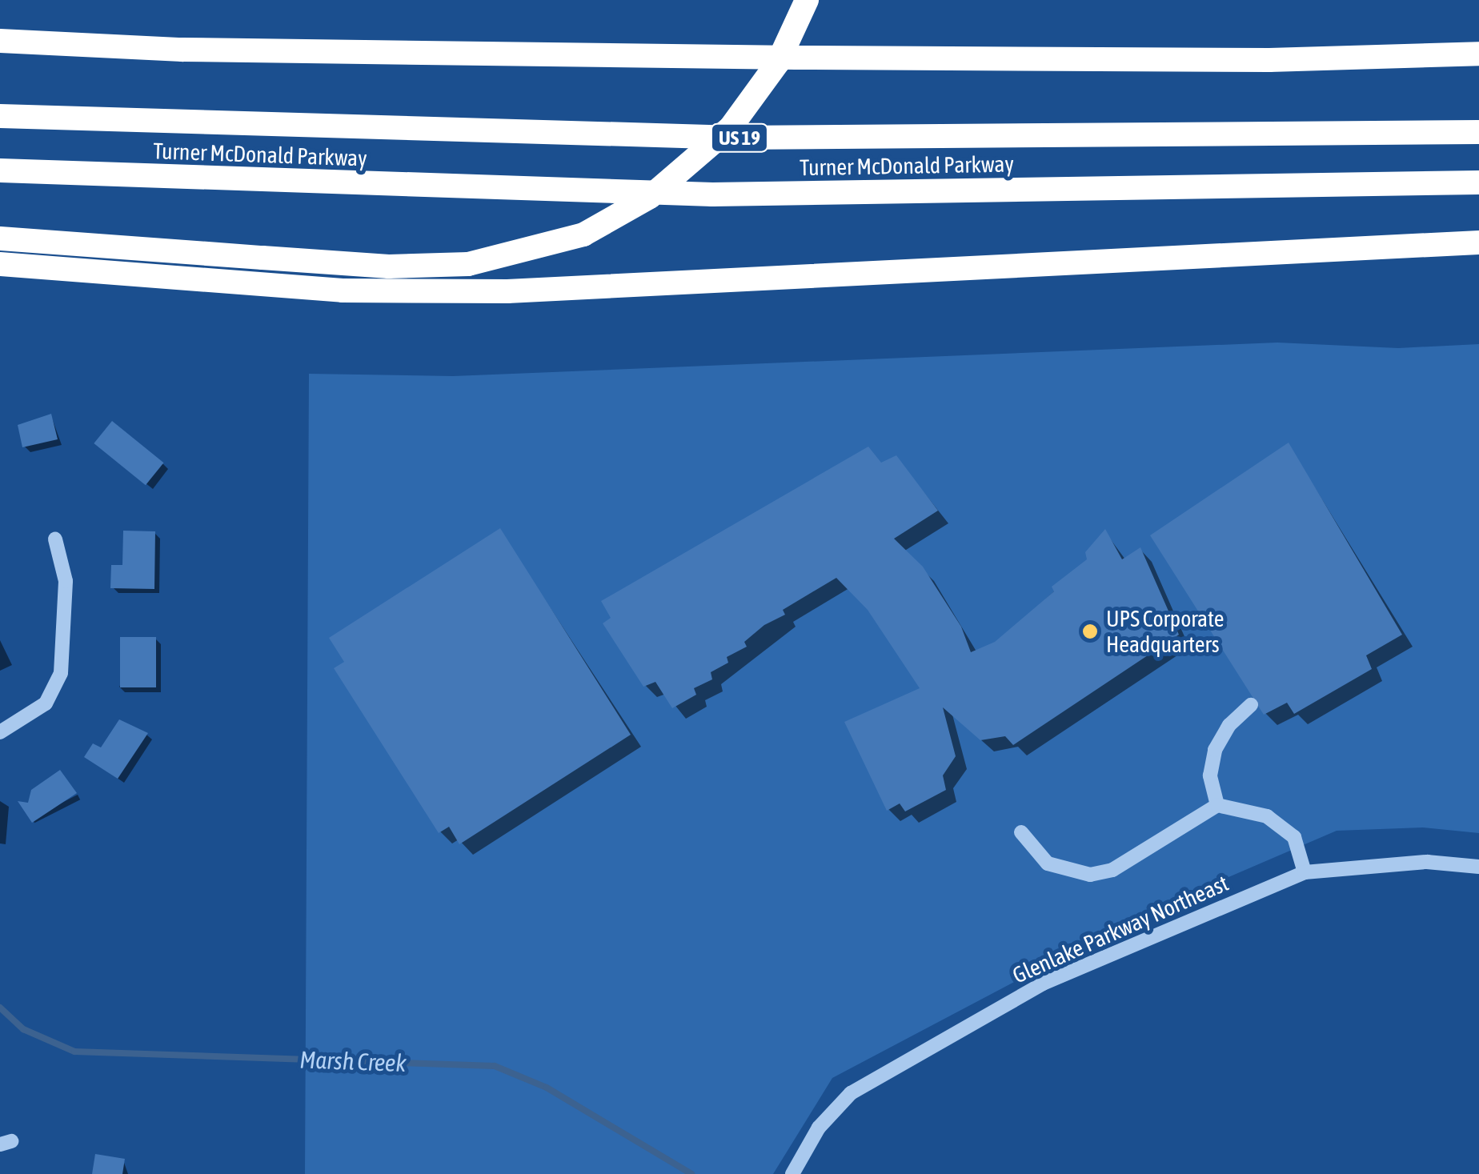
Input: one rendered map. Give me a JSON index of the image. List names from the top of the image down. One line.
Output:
{"streets":{"highway":["US 19","Turner McDonald Parkway"],"street":["Glenlake Parkway Northeast"]},"water":["Marsh Creek"],"places":["UPS Corporate Headquarters"]}
